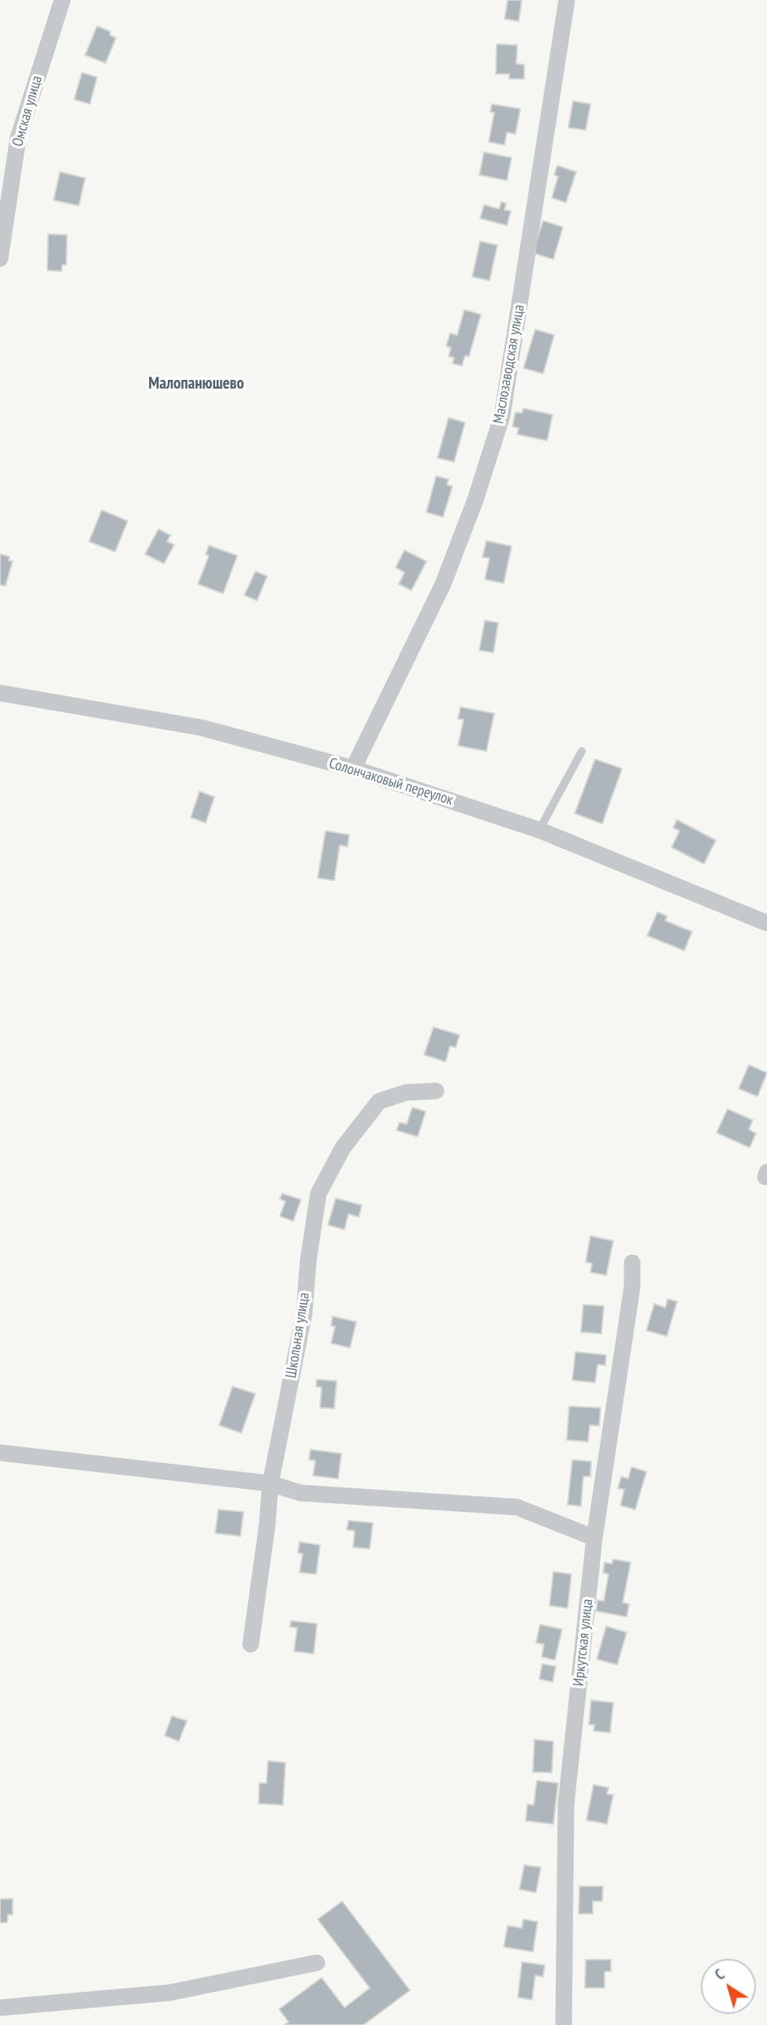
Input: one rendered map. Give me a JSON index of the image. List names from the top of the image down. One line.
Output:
{"streets":{"street":["Омская улица","Маслозаводская улица","Солончаковый переулок","Школьная улица","Иркутская улица"]},"crossings":[["Маслозаводская улица","Солончаковый переулок"]],"districts":["Малопанюшево"],"north":"top left"}
